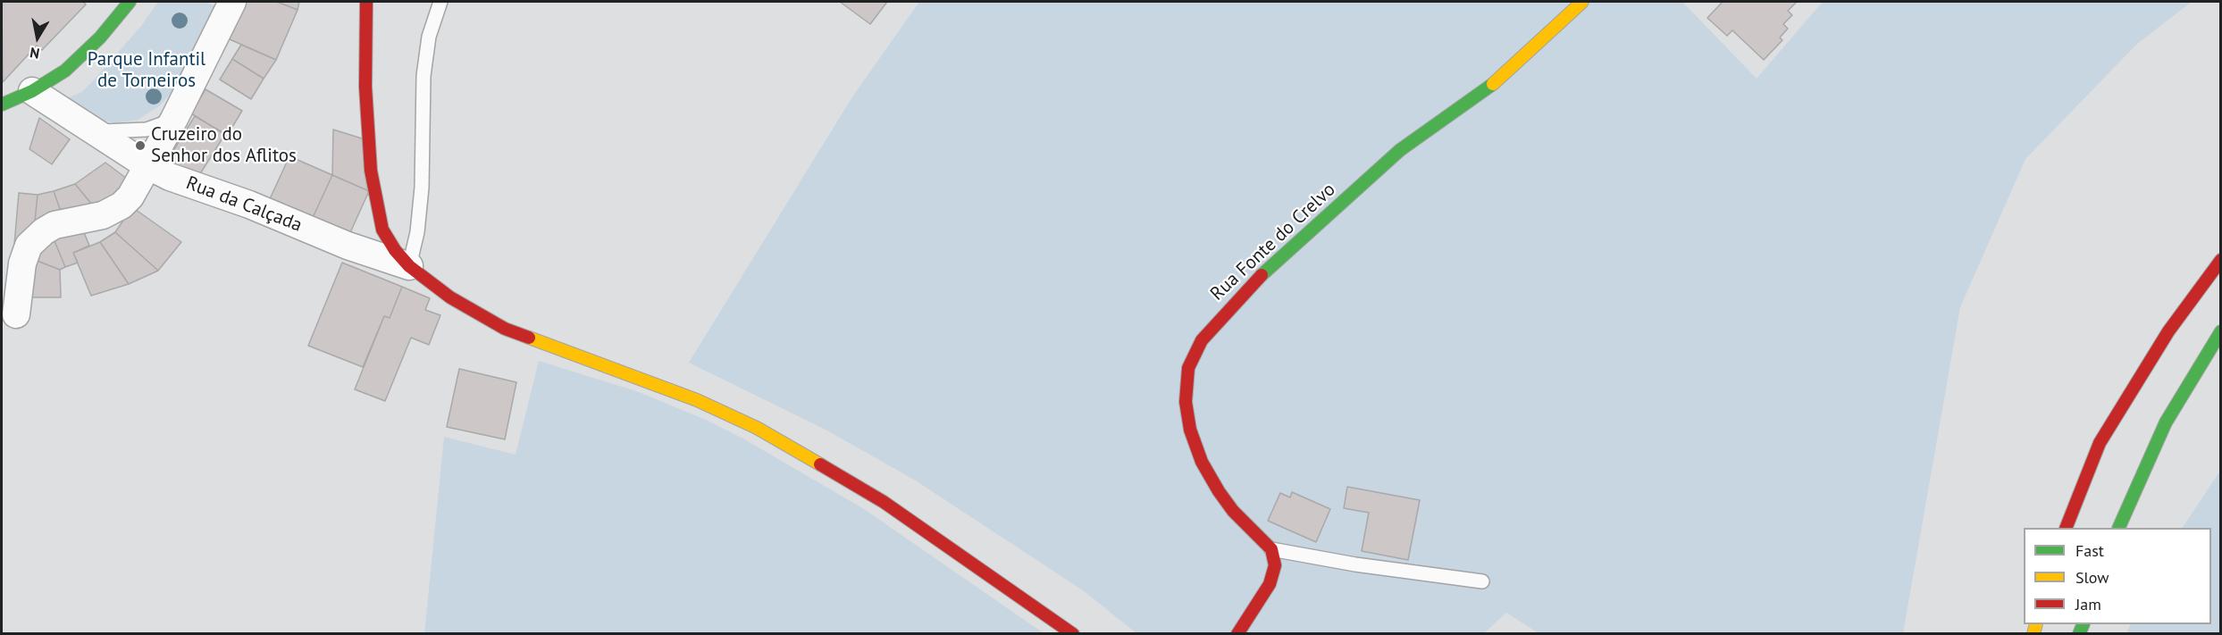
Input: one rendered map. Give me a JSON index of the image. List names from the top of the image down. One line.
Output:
{"streets":{"street":["Rua da Calçada","Rua Fonte do Crelvo"]},"parks":["Parque Infantil de Torneiros"],"places":["Cruzeiro do Senhor dos Aflitos"],"legend":["Fast","Slow","Jam"],"north":"bottom"}
